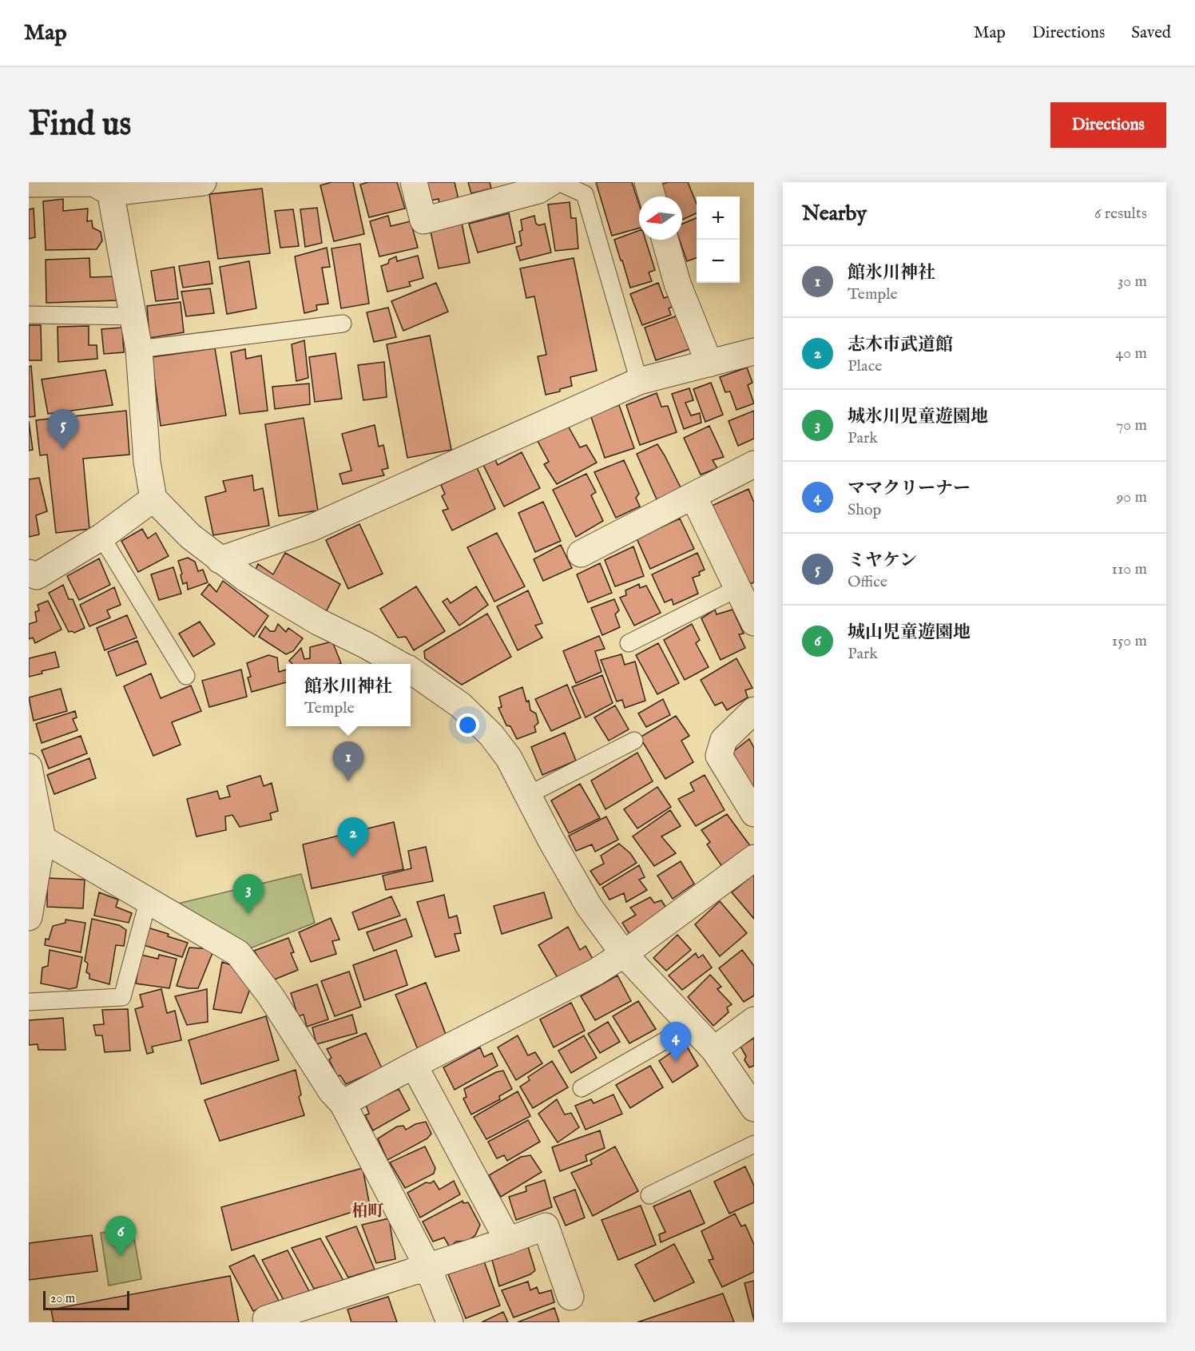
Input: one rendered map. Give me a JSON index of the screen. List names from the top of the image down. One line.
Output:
{"districts":["柏町"],"scale_bar":"20 m","north":"left","page":{"header":"Map","nav":["Map","Directions","Saved"],"buttons":"Directions","title":"Find us","heading":["Nearby","6 results"],"map_buttons":["+","−"],"list":[{"mark":"1","name":"館氷川神社","note":"Temple","value":"30 m"},{"mark":"2","name":"志木市武道館","note":"Place","value":"40 m"},{"mark":"3","name":"城氷川児童遊園地","note":"Park","value":"70 m"},{"mark":"4","name":"ママクリーナー","note":"Shop","value":"90 m"},{"mark":"5","name":"ミヤケン","note":"Office","value":"110 m"},{"mark":"6","name":"城山児童遊園地","note":"Park","value":"150 m"}],"pins":["5","1","2","3","4","6"],"popup":["館氷川神社","Temple"],"scale":"20 m"}}
